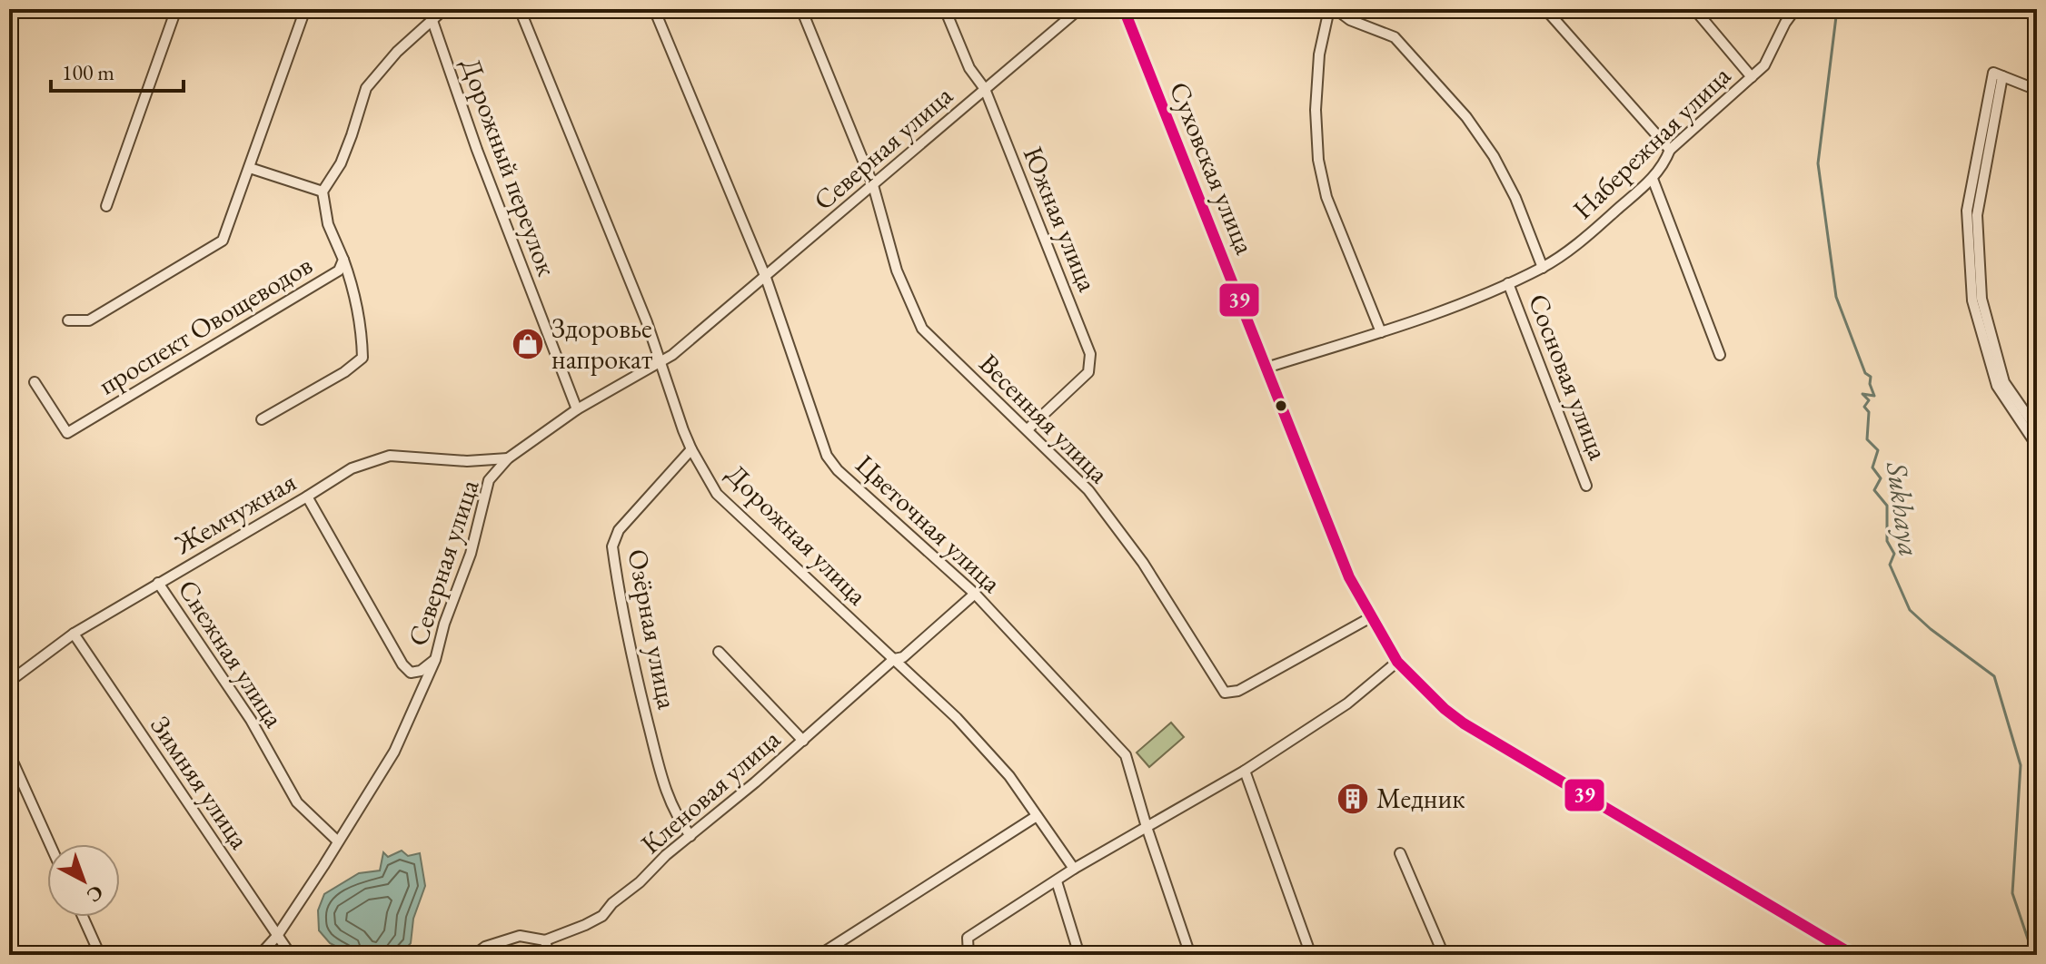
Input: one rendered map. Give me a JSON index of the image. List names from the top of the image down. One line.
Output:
{"streets":{"street":["Набережная улица","Северная улица","Дорожный переулок","Суховская улица","Южная улица","проспект Овощеводов","Сосновая улица","Весенняя улица","Жемчужная","Цветочная улица","Дорожная улица","Озёрная улица","Снежная улица","Зимняя улица","Кленовая улица"]},"crossings":[["Набережная улица","Суховская улица"],["Набережная улица","Сосновая улица"],["Северная улица","Дорожный переулок"],["Северная улица","Южная улица"],["Северная улица","Весенняя улица"],["Северная улица","Жемчужная"],["Северная улица","Цветочная улица"],["Северная улица","Дорожная улица"],["Северная улица","Снежная улица"],["Северная улица","Зимняя улица"],["Суховская улица","Весенняя улица"],["Южная улица","Весенняя улица"],["Жемчужная","Снежная улица"],["Жемчужная","Зимняя улица"],["Цветочная улица","Кленовая улица"],["Дорожная улица","Озёрная улица"],["Дорожная улица","Кленовая улица"],["Озёрная улица","Кленовая улица"]],"water":["Sukhaya"],"places":{"shop":["Здоровье напрокат"],"building":["Медник"]},"lines":["transit line 39"],"scale_bar":"100 m","north":"bottom right"}
